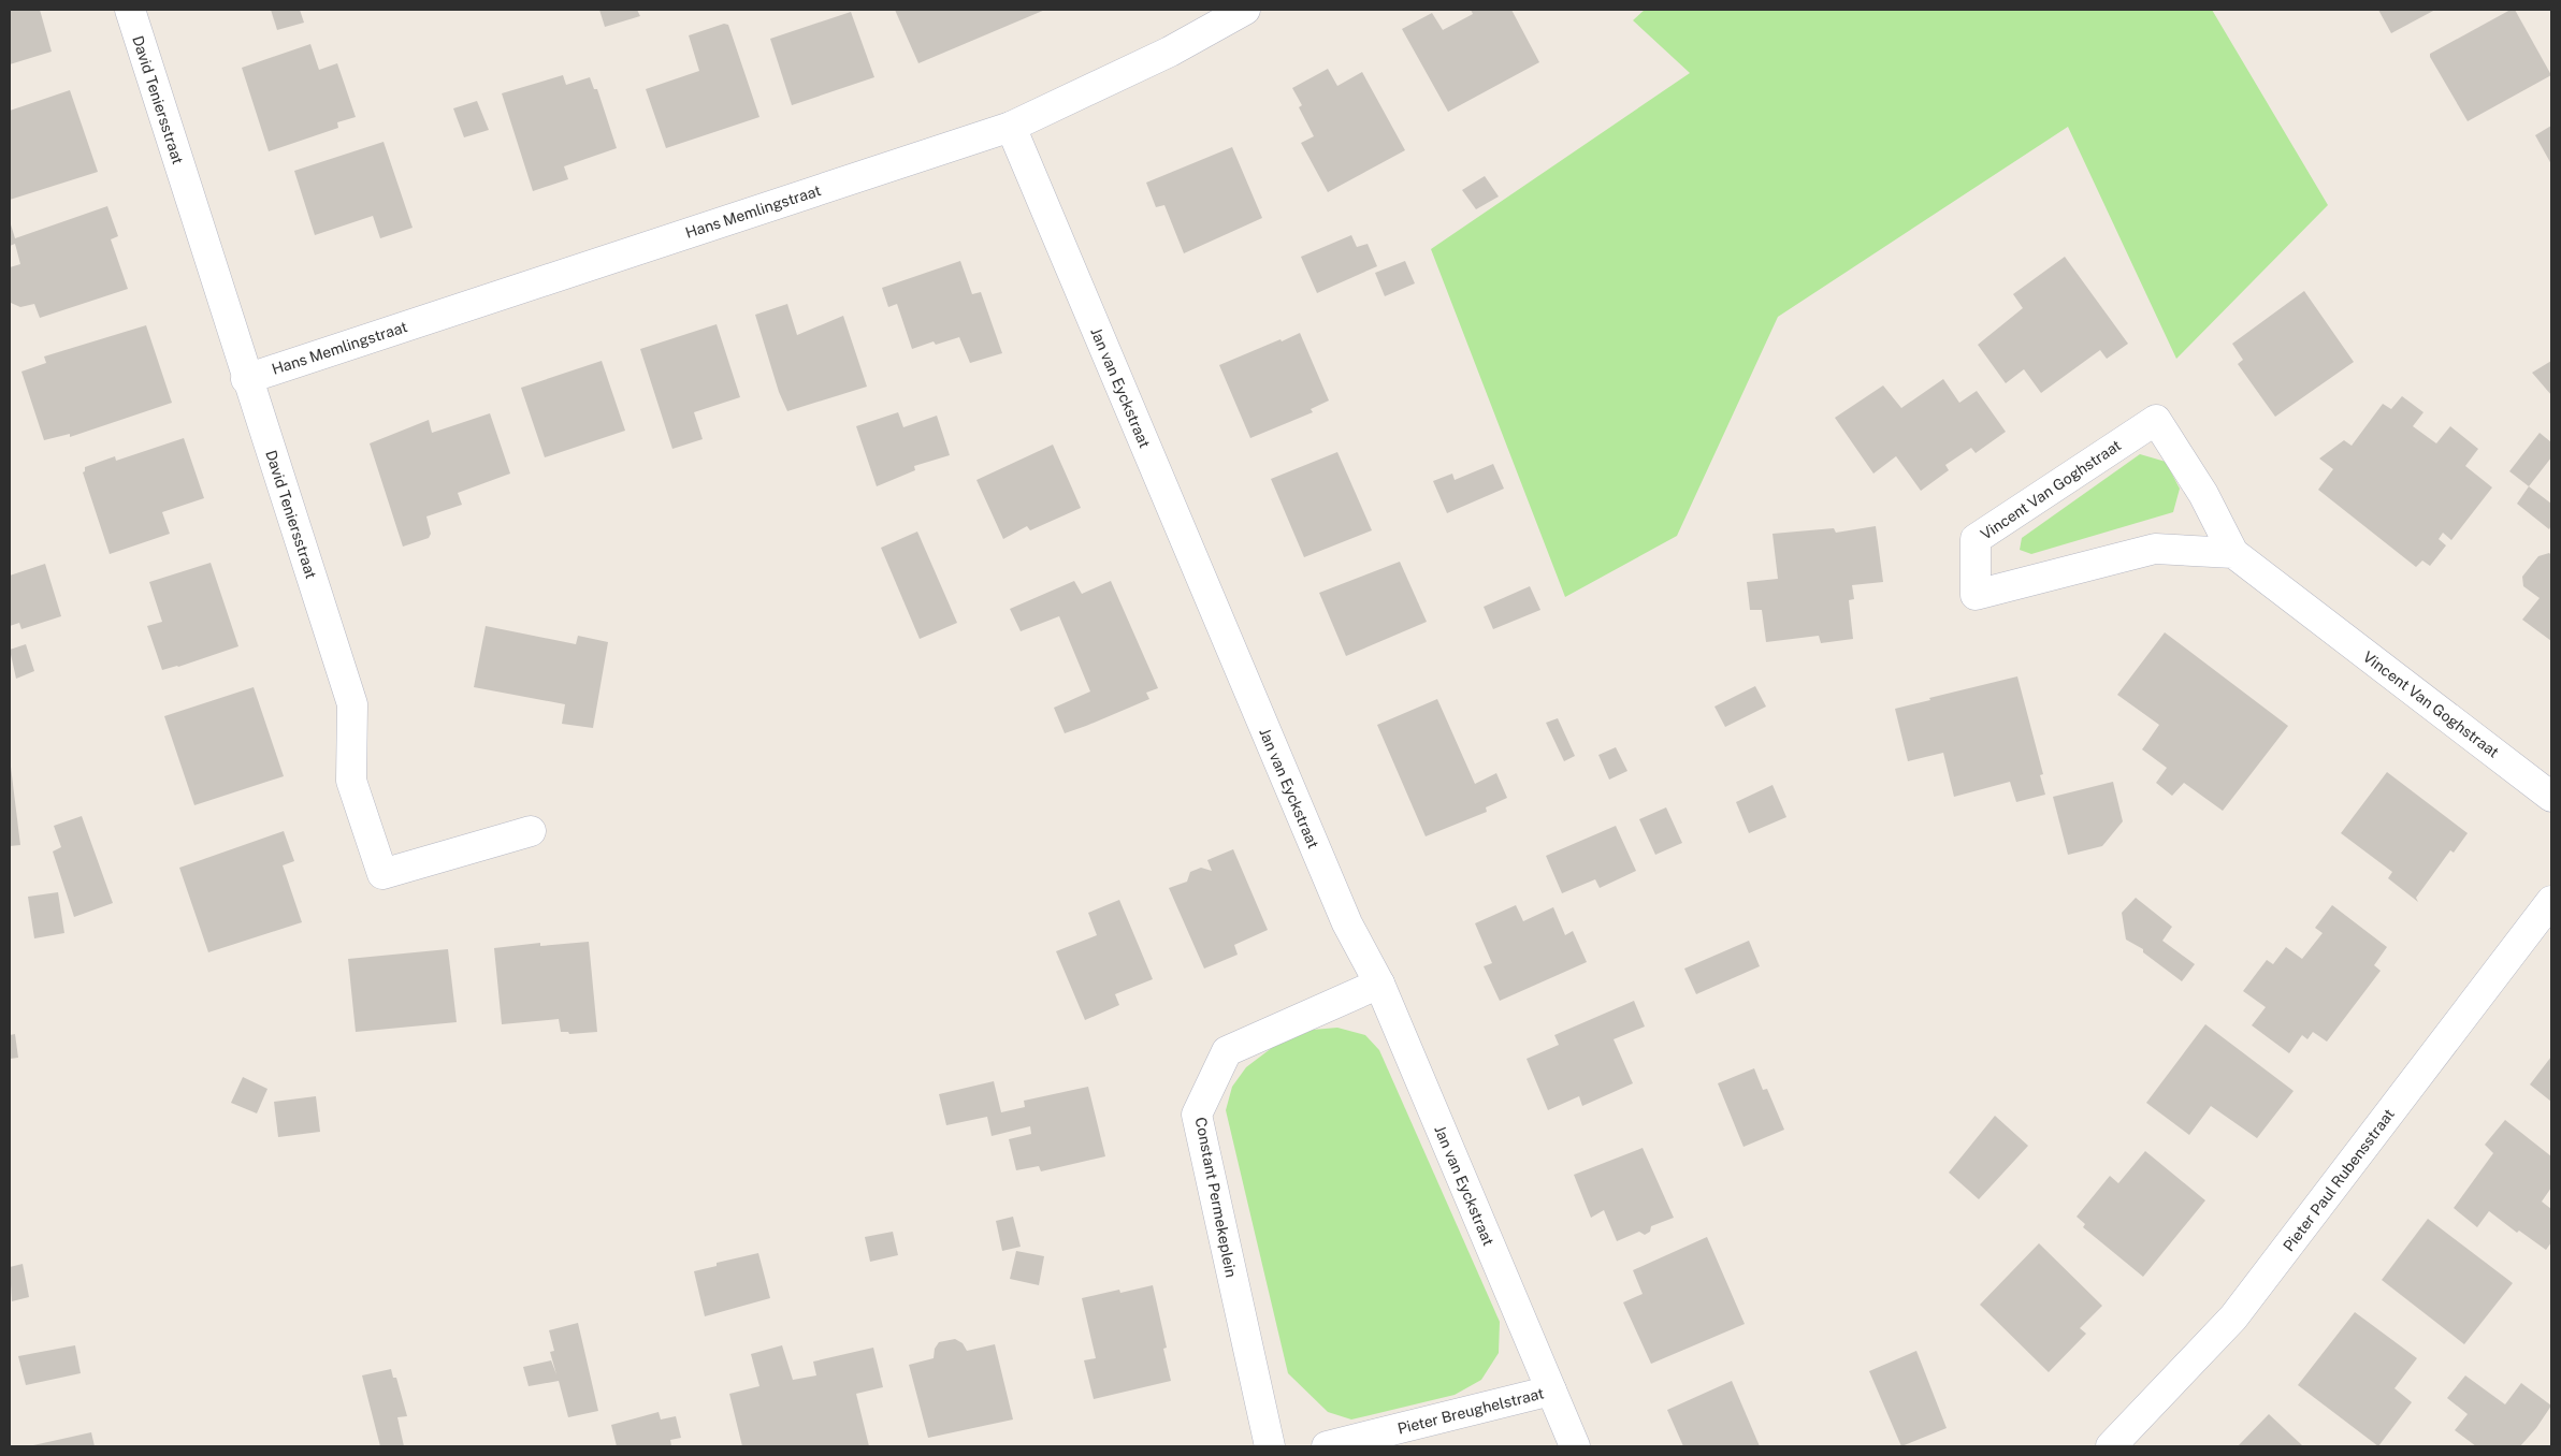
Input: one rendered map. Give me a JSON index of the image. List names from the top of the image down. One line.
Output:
{"streets":{"street":["David Teniersstraat","Hans Memlingstraat","Jan van Eyckstraat","Vincent Van Goghstraat","Pieter Paul Rubensstraat","Constant Permekeplein","Pieter Breughelstraat"]},"crossings":[["David Teniersstraat","Hans Memlingstraat"],["Hans Memlingstraat","Jan van Eyckstraat"],["Jan van Eyckstraat","Constant Permekeplein"],["Jan van Eyckstraat","Pieter Breughelstraat"]]}
